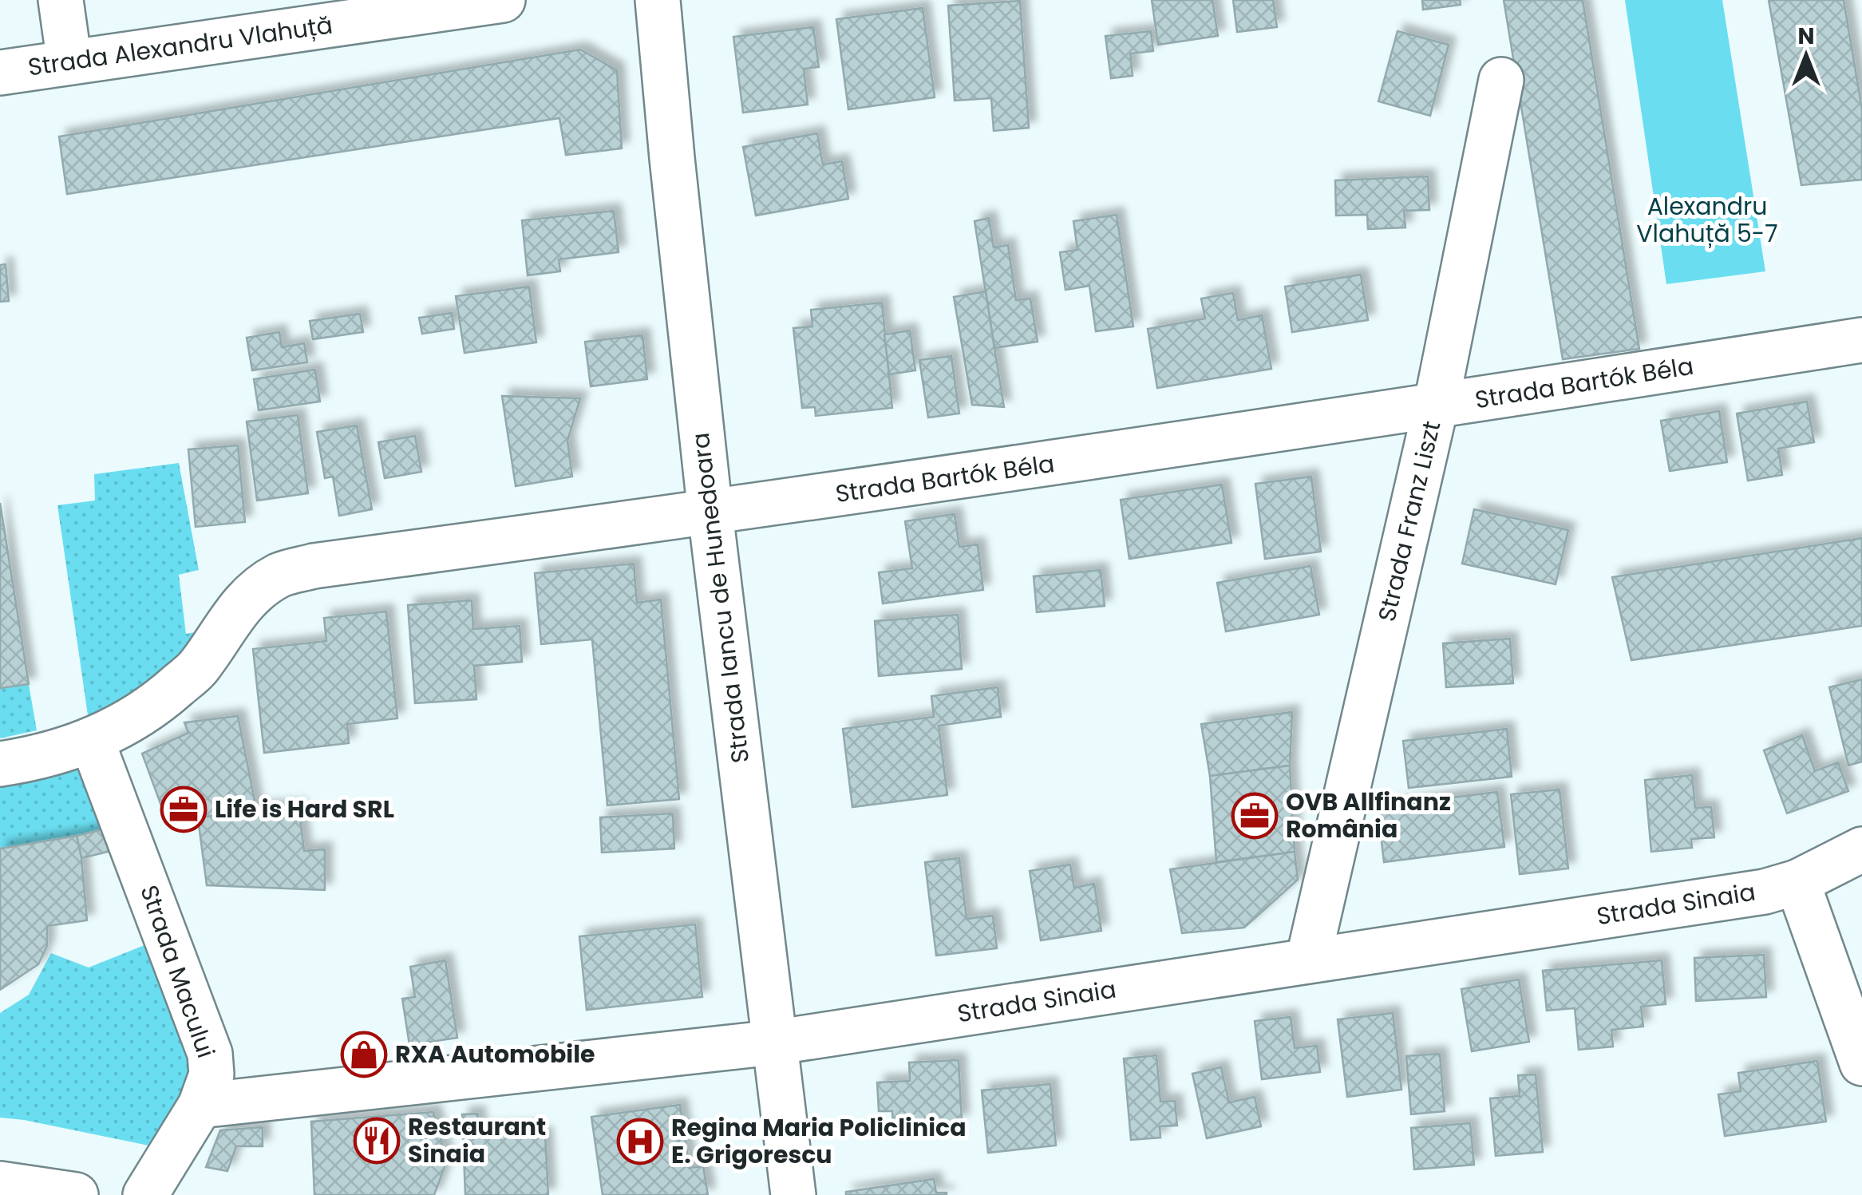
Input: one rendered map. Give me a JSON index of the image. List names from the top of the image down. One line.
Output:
{"streets":{"street":["Strada Alexandru Vlahuță","Strada Bartók Béla","Strada Franz Liszt","Strada Iancu de Hunedoara","Strada Sinaia","Strada Macului"]},"crossings":[["Strada Bartók Béla","Strada Franz Liszt"],["Strada Bartók Béla","Strada Iancu de Hunedoara"],["Strada Bartók Béla","Strada Macului"],["Strada Franz Liszt","Strada Sinaia"],["Strada Iancu de Hunedoara","Strada Sinaia"],["Strada Sinaia","Strada Macului"]],"parks":["Alexandru Vlahuță 5-7"],"places":{"office":["Life is Hard SRL","OVB Allfinanz România"],"shop":["RXA Automobile"],"restaurant":["Restaurant Sinaia"],"hospital":["Regina Maria Policlinica E. Grigorescu"]},"north":"top"}
